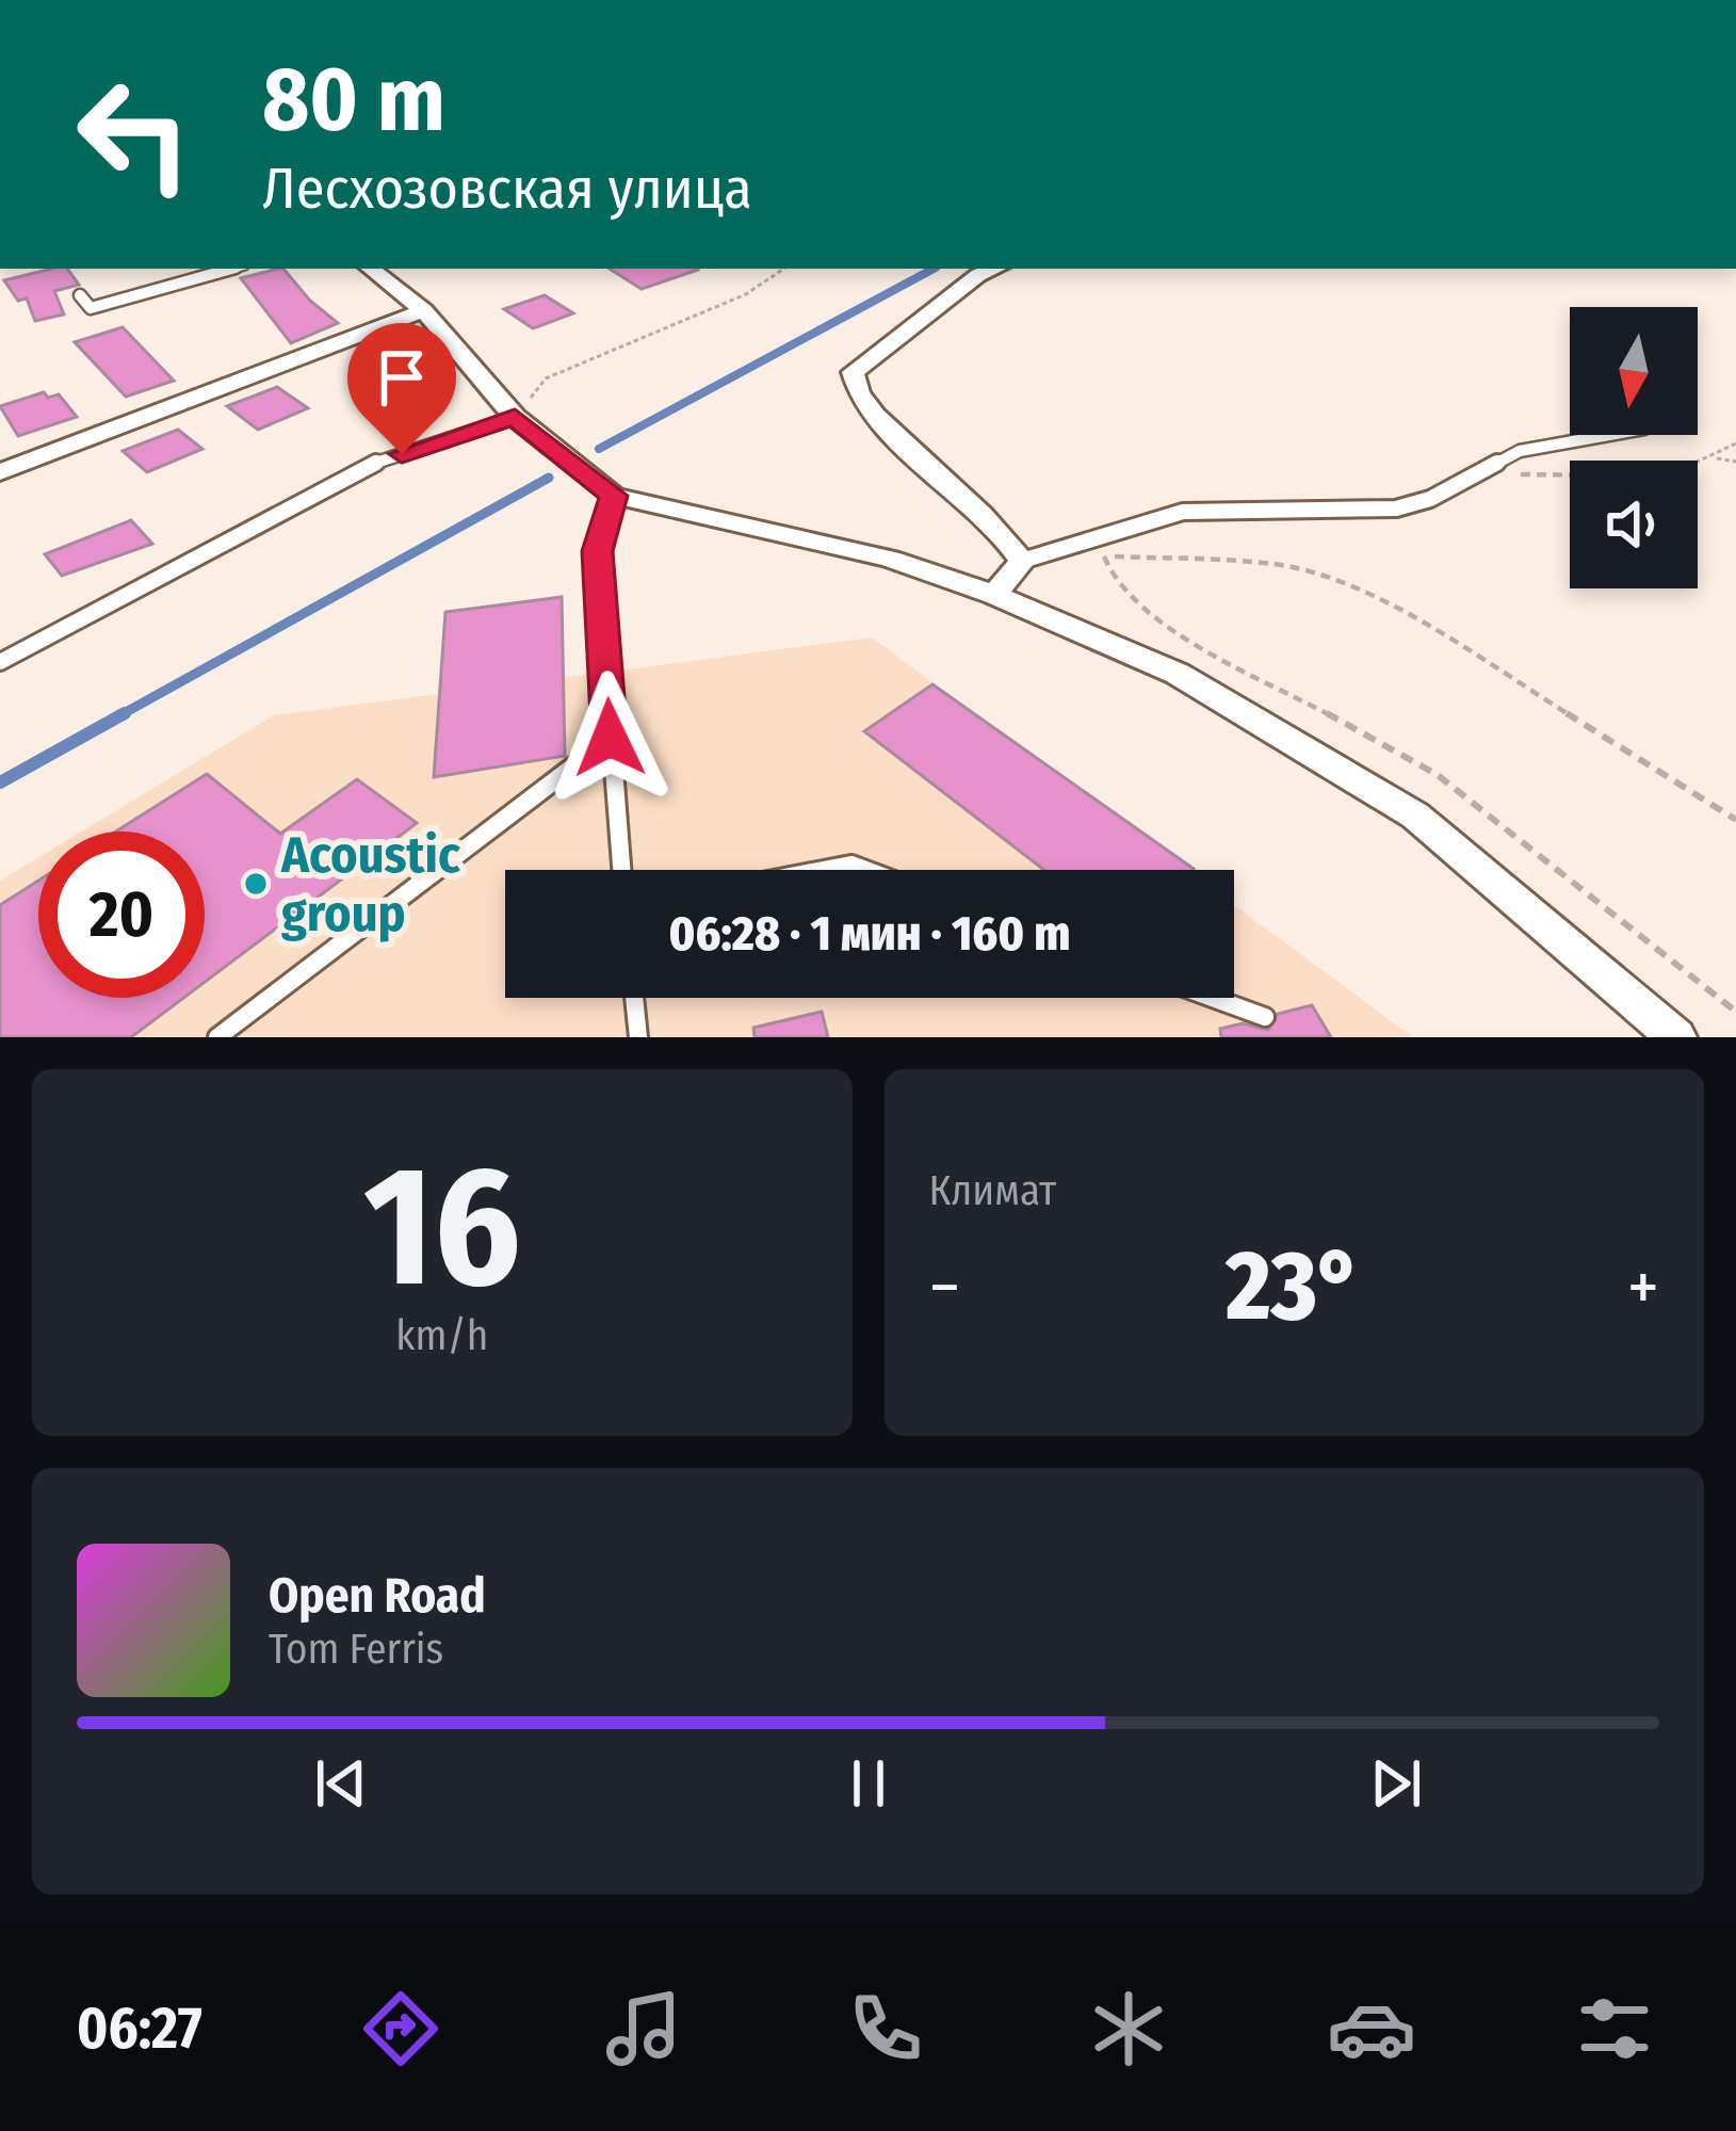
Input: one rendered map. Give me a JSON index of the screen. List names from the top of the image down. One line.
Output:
{"places":["Acoustic group"],"north":"bottom","page":{"turn":["80 m","Лесхозовская улица"],"limit":"20","trip":"06:28 · 1 мин · 160 m","tile":[["16","km/h"],"Климат"],"heat":["−","23°","+"],"song":["Open Road","Tom Ferris"],"tabs":"06:27"}}
